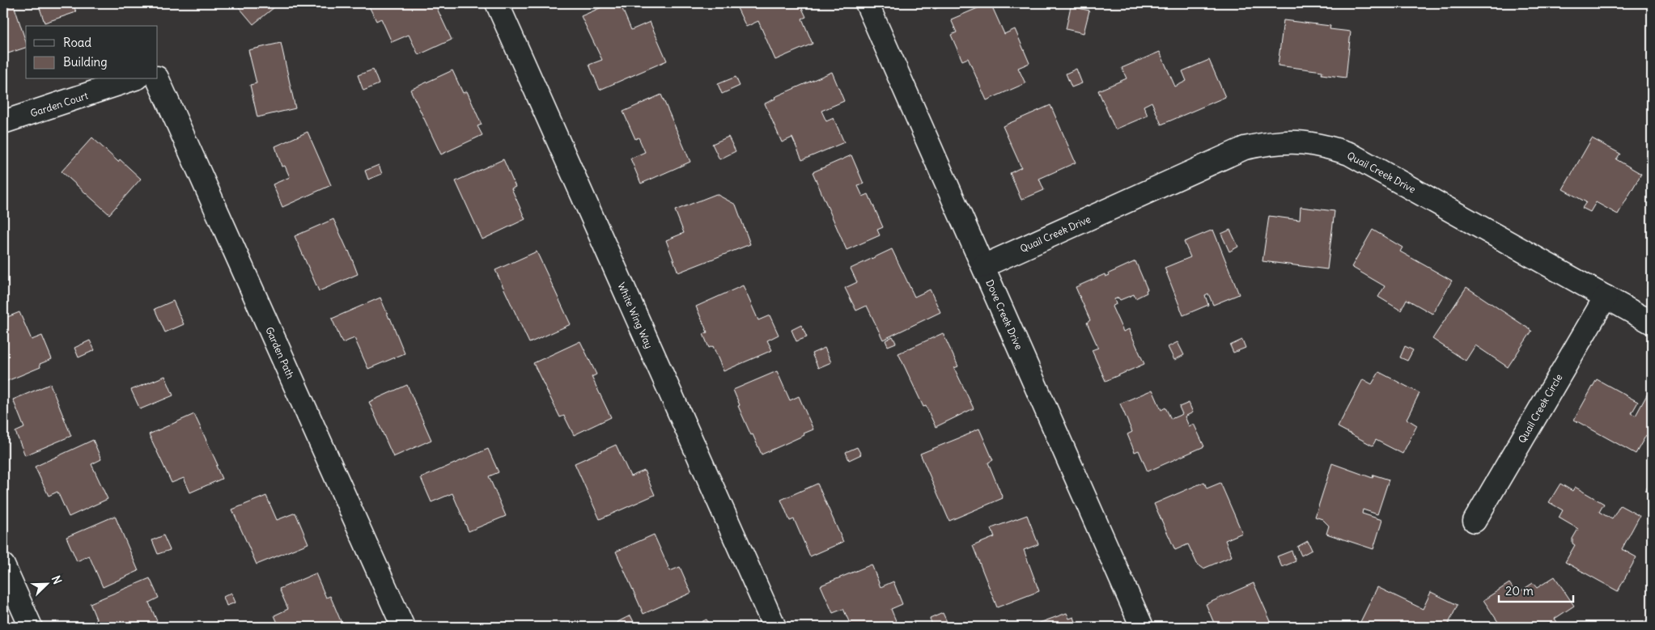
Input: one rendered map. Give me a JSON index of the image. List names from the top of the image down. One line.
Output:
{"streets":{"street":["Garden Court","Quail Creek Drive","Dove Creek Drive","White Wing Way","Garden Path","Quail Creek Circle"]},"crossings":[["Quail Creek Drive","Dove Creek Drive"],["Quail Creek Drive","Quail Creek Circle"]],"legend":["Road","Building"],"scale_bar":"20 m","north":"top right"}
